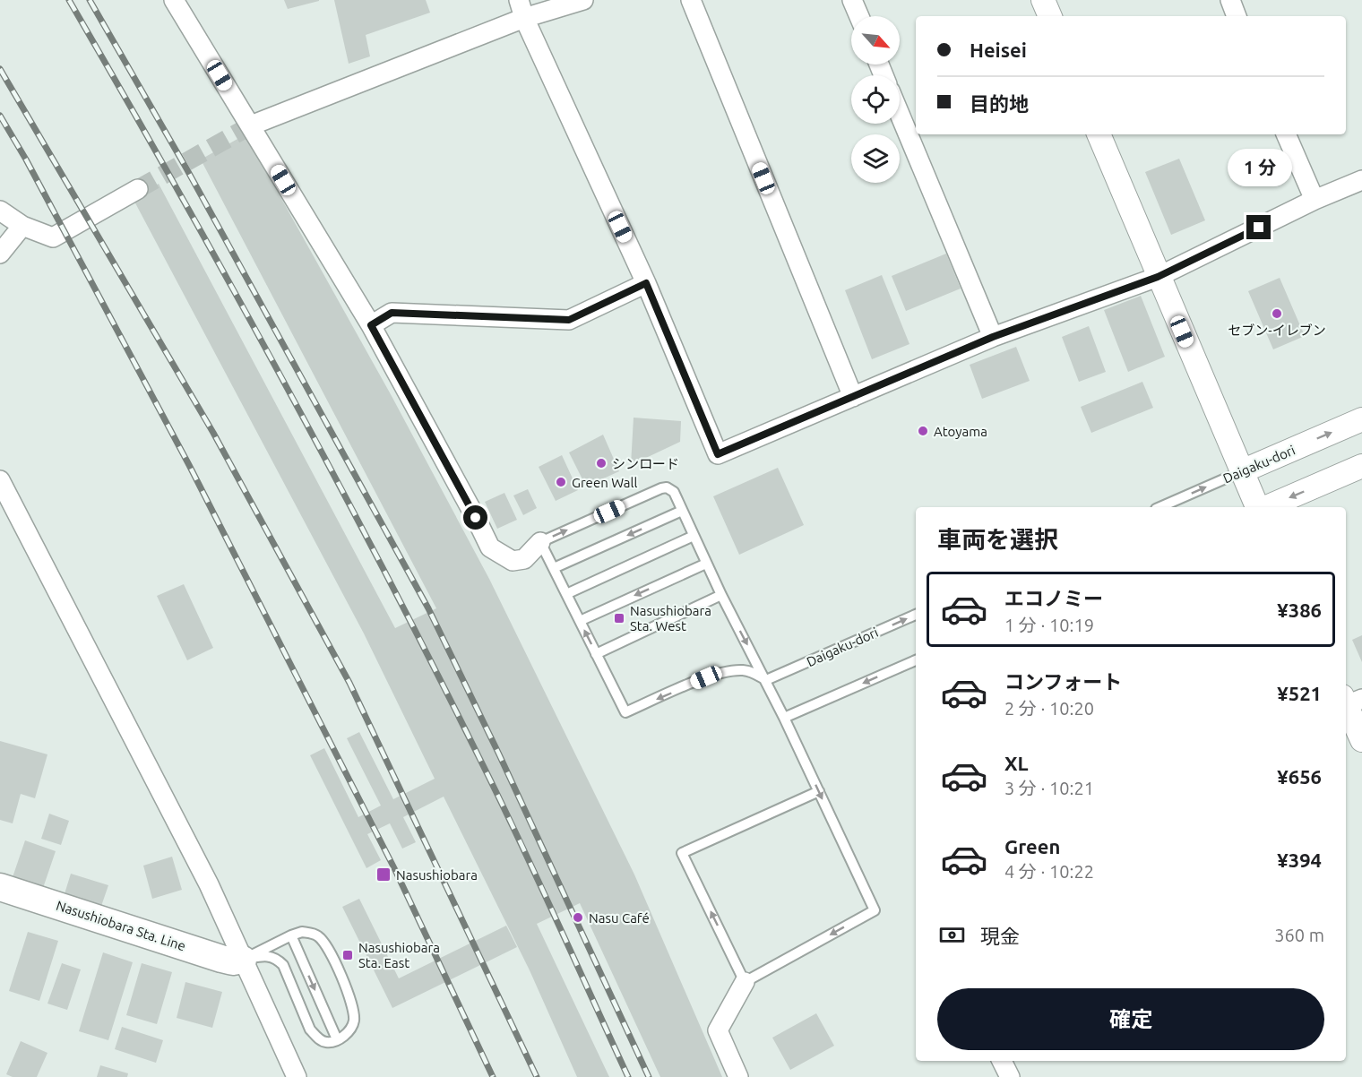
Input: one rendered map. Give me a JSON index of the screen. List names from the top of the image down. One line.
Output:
{"streets":{"main road":["Nasushiobara Sta. Line"],"street":["Daigaku-dori"]},"one_way":["Daigaku-dori"],"places":{"other":["セブン-イレブン","Atoyama","シンロード","Green Wall","Nasu Café"],"transit":["Nasushiobara Sta. West","Nasushiobara","Nasushiobara Sta. East"]},"north":"bottom right","page":{"banner":["Heisei","目的地"],"bubble":"1 分","heading":"車両を選択","list":[{"name":"エコノミー","note":"1 分 · 10:19","value":"¥386"},{"name":"コンフォート","note":"2 分 · 10:20","value":"¥521"},{"name":"XL","note":"3 分 · 10:21","value":"¥656"},{"name":"Green","note":"4 分 · 10:22","value":"¥394"}],"pay":["現金","360 m"],"buttons":"確定"}}
